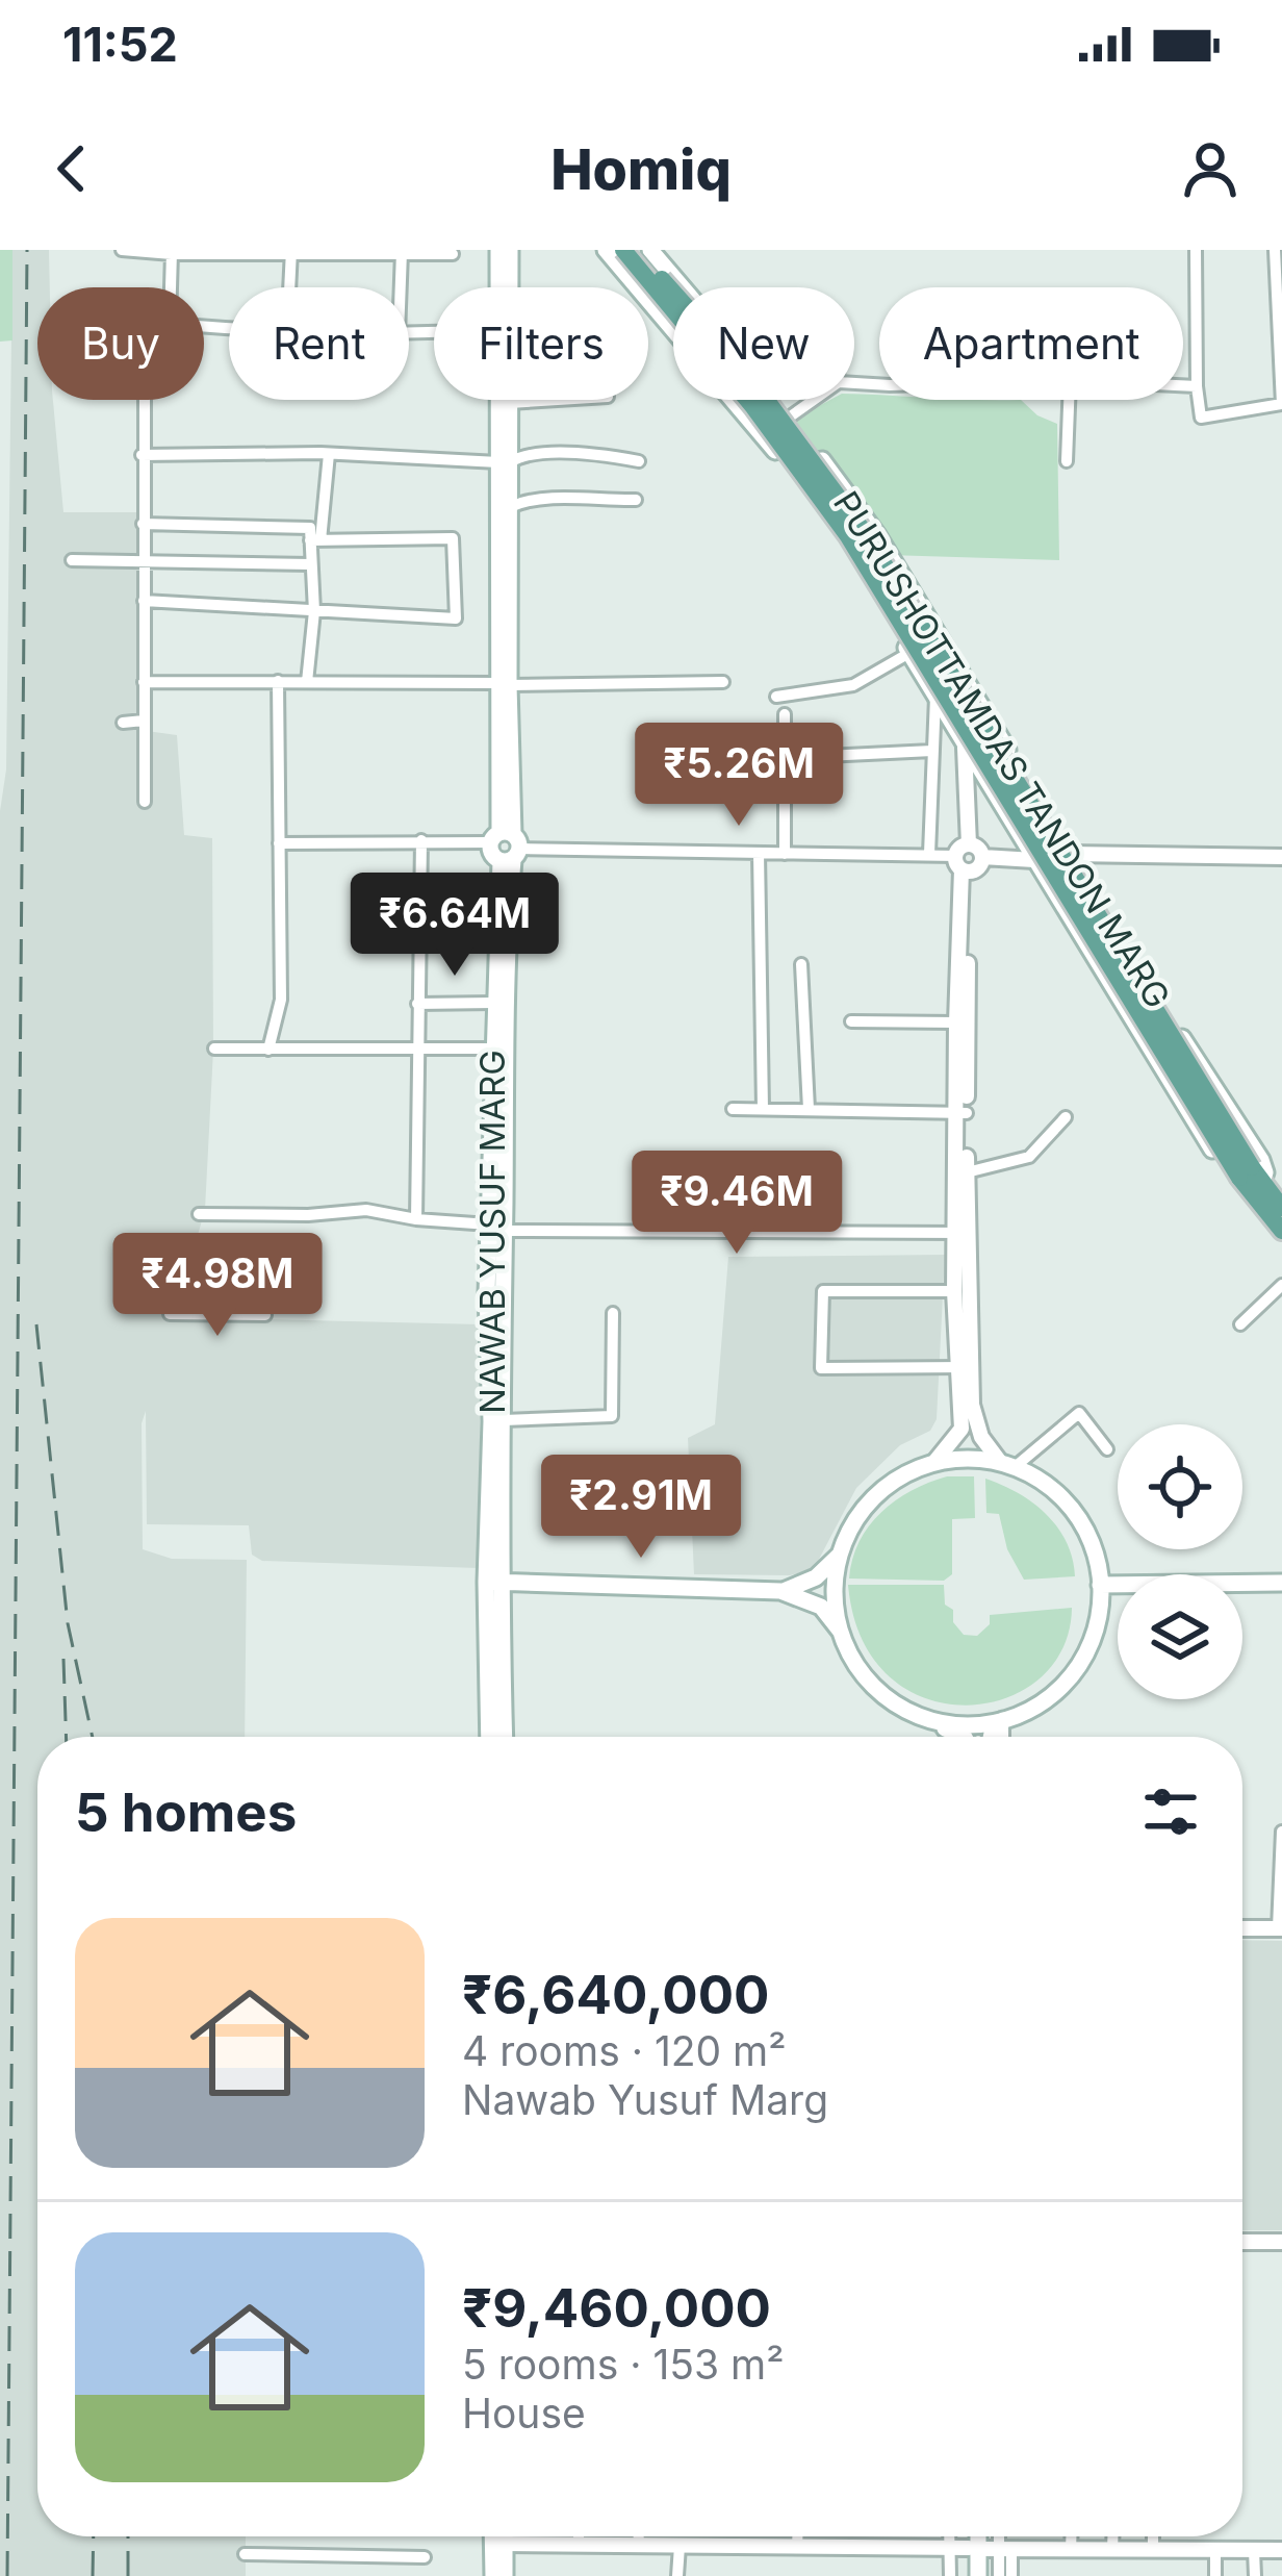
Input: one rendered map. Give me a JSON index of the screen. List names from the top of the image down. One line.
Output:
{"streets":{"main road":["PURUSHOTTAMDAS TANDON MARG","NAWAB YUSUF MARG"]},"page":{"status":"11:52","header":"Homiq","chip":["Buy","Rent","Filters","New","Apartment"],"price":["₹5.26M","₹6.64M","₹9.46M","₹4.98M","₹2.91M"],"heading":"5 homes","list":[{"name":"₹6,640,000","note":"4 rooms · 120 m² · Nawab Yusuf Marg"},{"name":"₹9,460,000","note":"5 rooms · 153 m² · House"}]}}
